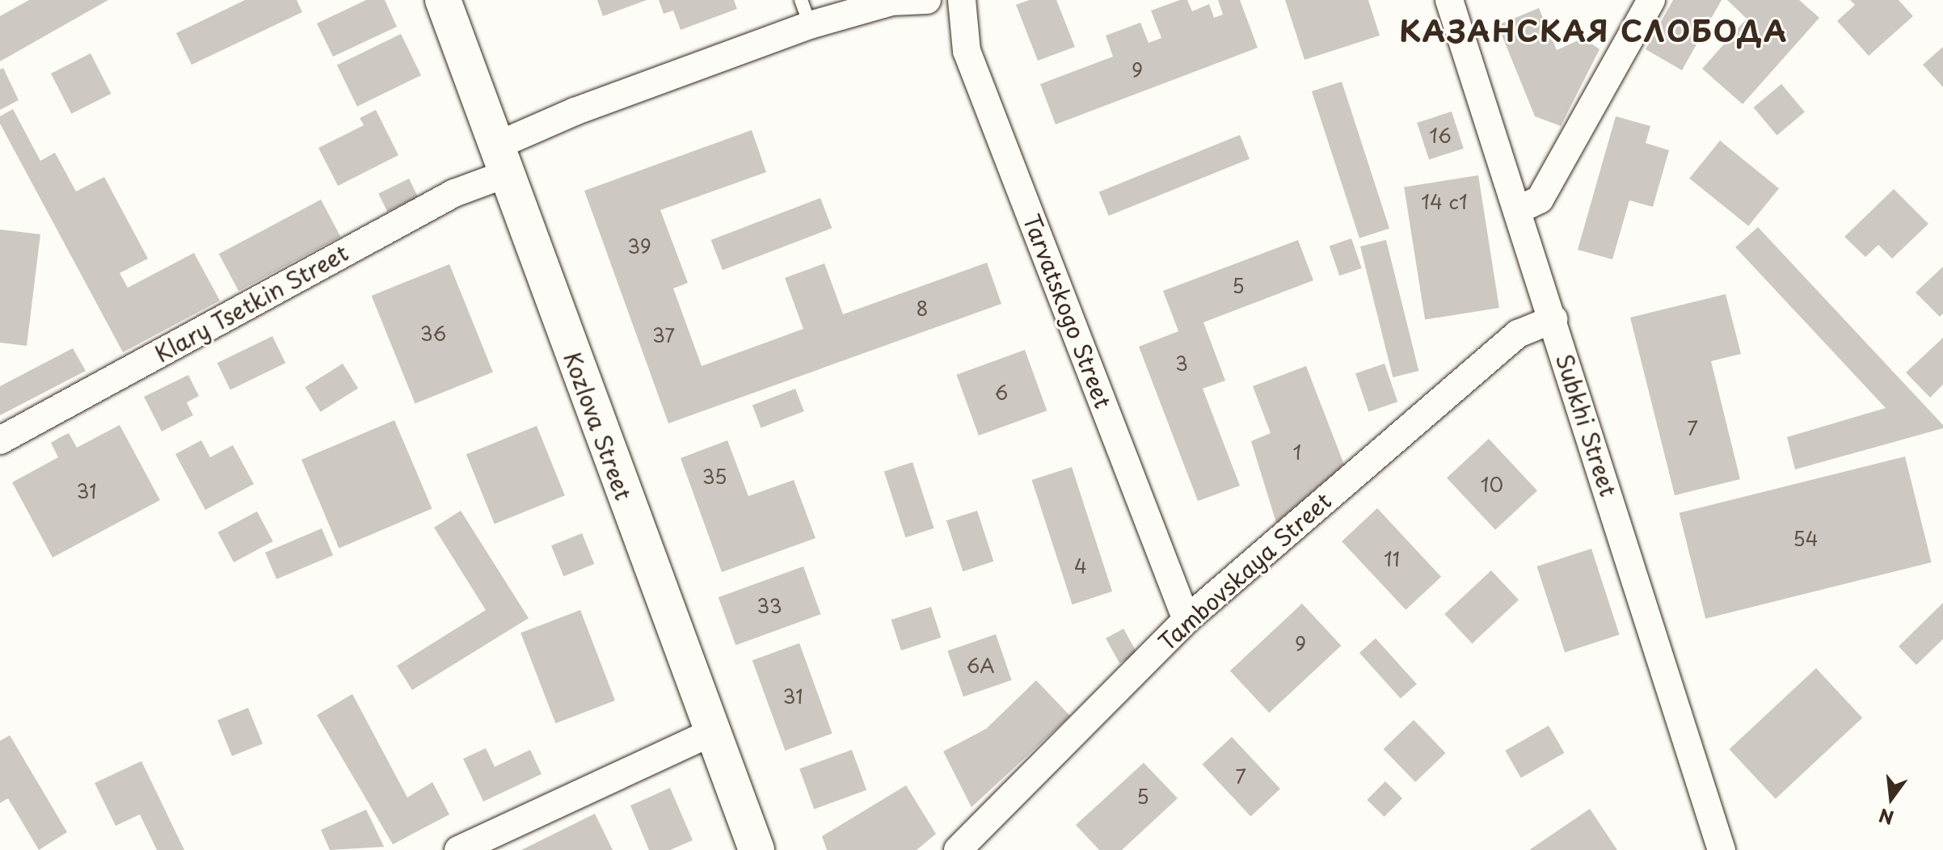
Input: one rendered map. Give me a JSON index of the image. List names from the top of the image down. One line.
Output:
{"streets":{"main road":["Kozlova Street"],"street":["Klary Tsetkin Street","Tarvatskogo Street","Subkhi Street","Tambovskaya Street"]},"crossings":[["Klary Tsetkin Street","Kozlova Street"],["Tarvatskogo Street","Tambovskaya Street"],["Subkhi Street","Tambovskaya Street"]],"districts":["КАЗАНСКАЯ СЛОБОДА"],"house_numbers":["9","16","14 с1","39","5","8","36","37","3","6","7","1","35","10","31","54","11","4","33","9","6А","31","7","5"],"north":"bottom"}
